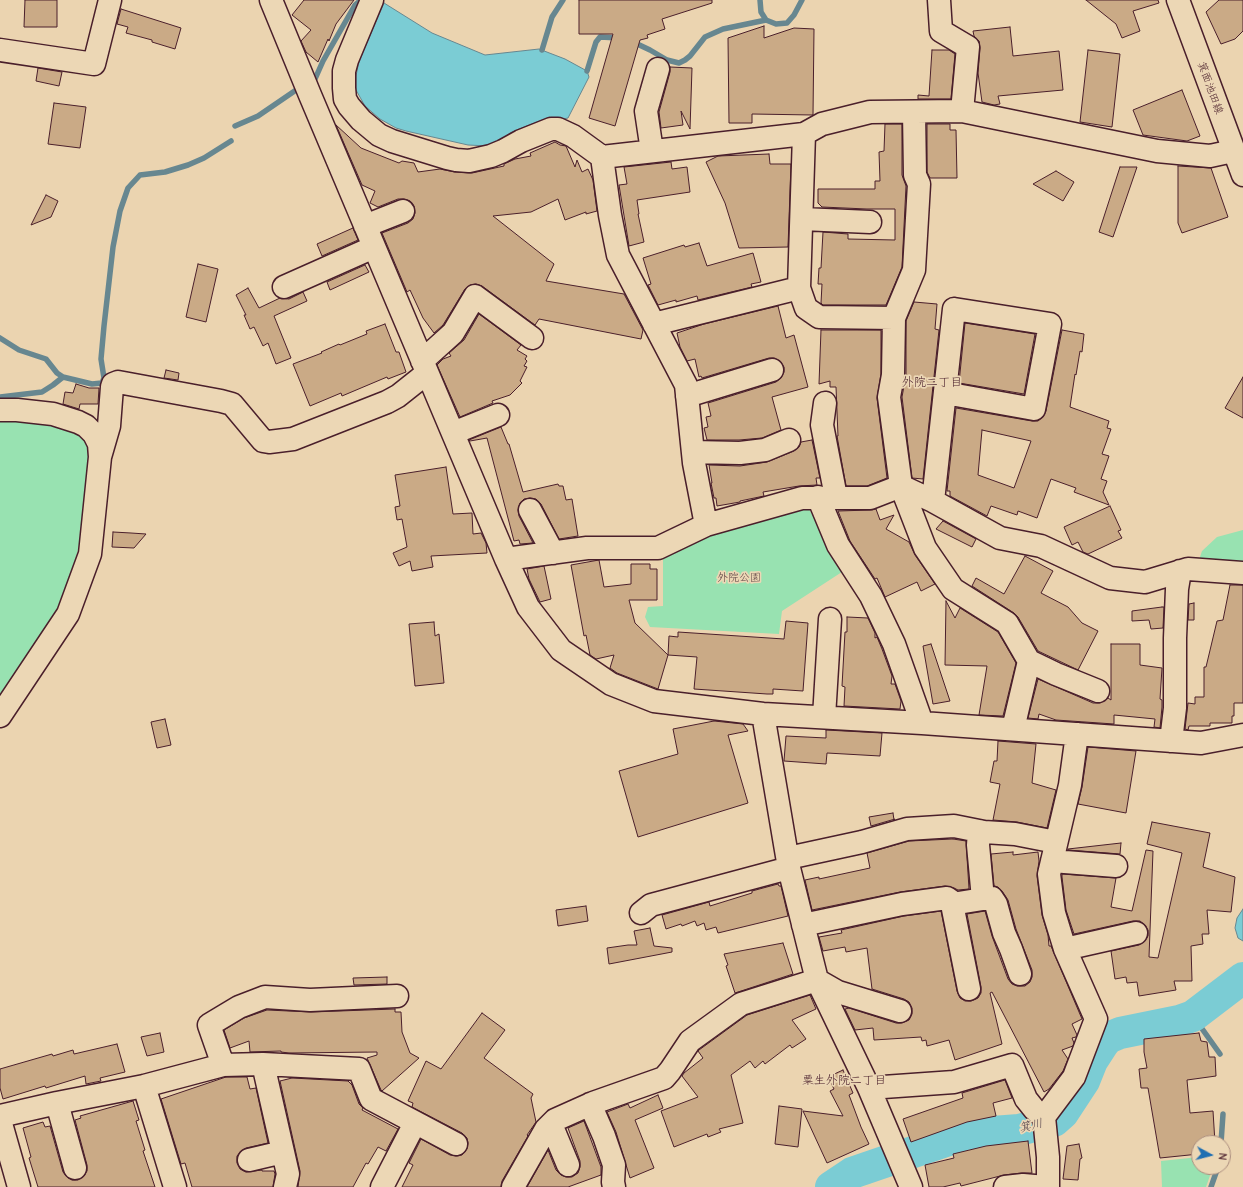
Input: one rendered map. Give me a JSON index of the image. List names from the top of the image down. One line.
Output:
{"streets":{"street":["箕面池田線"]},"districts":["外院二丁目","粟生外院二丁目"],"water":["箕川"],"parks":["外院公園"],"north":"right"}
